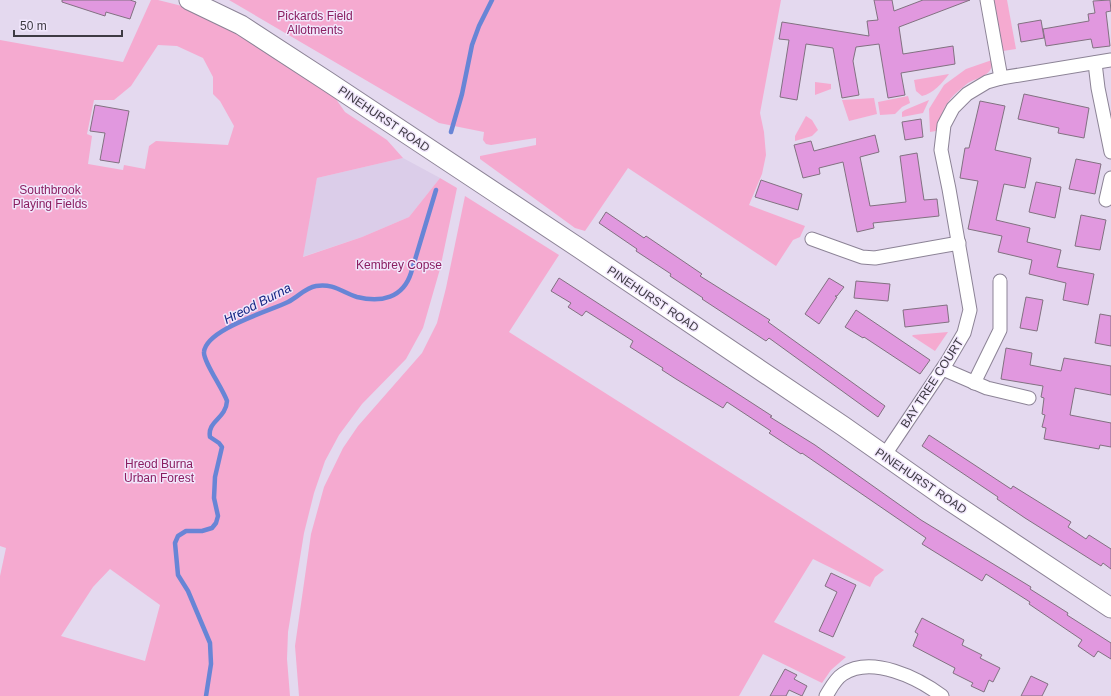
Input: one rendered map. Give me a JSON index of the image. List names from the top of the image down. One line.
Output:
{"streets":{"street":["PINEHURST ROAD","BAY TREE COURT"]},"crossings":[["PINEHURST ROAD","BAY TREE COURT"]],"water":["Hreod Burna"],"parks":["Pickards Field Allotments","Southbrook Playing Fields","Kembrey Copse","Hreod Burna Urban Forest"],"scale_bar":"50 m"}
